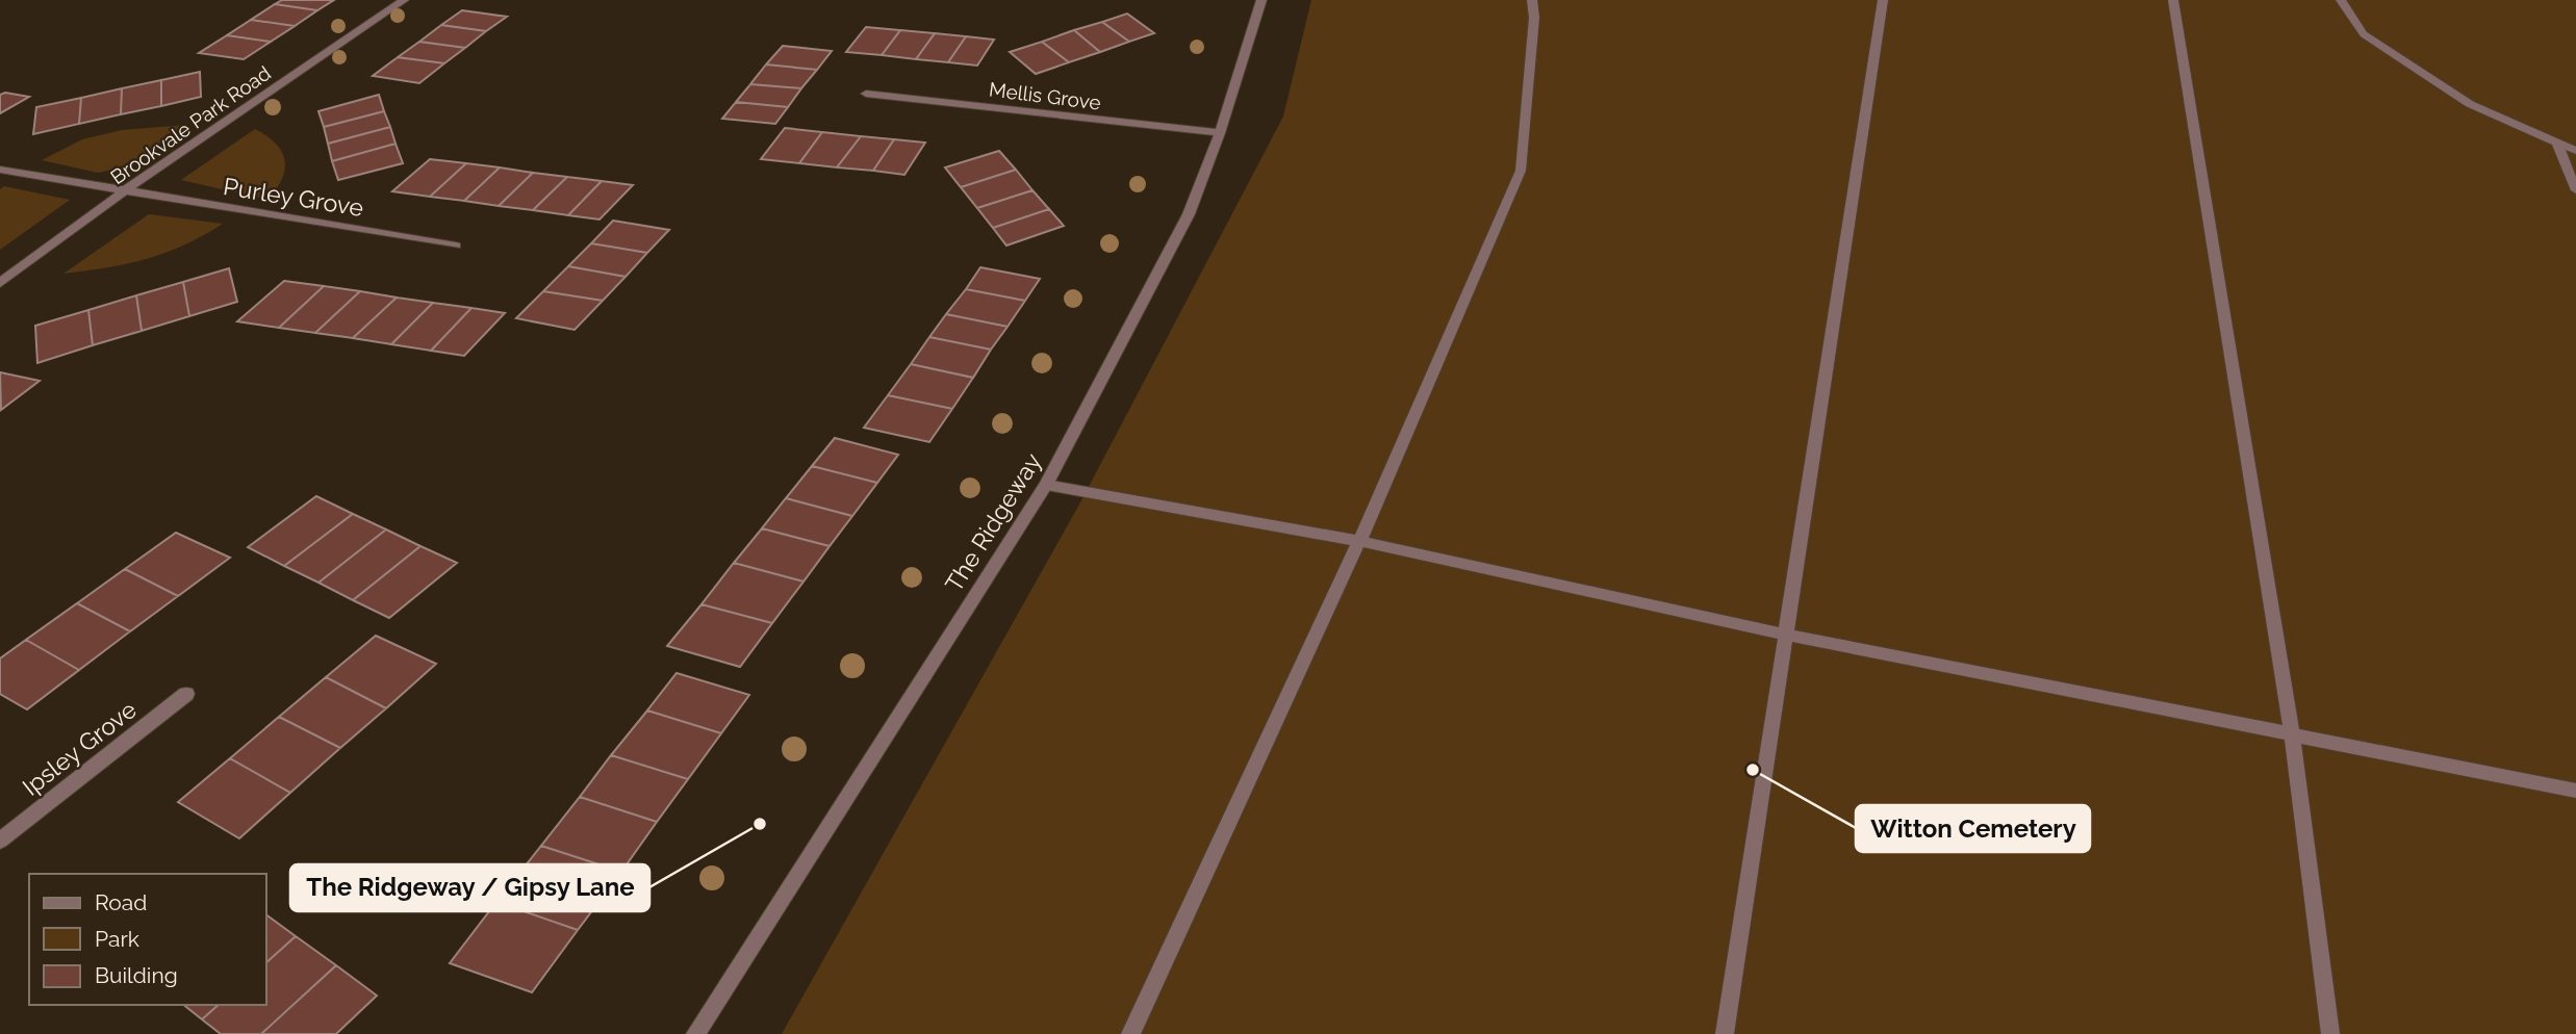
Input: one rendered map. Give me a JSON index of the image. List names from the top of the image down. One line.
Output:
{"streets":{"street":["Mellis Grove","Brookvale Park Road","Purley Grove","The Ridgeway","Ipsley Grove"]},"crossings":[["Mellis Grove","The Ridgeway"],["Brookvale Park Road","Purley Grove"]],"places":["Witton Cemetery","The Ridgeway / Gipsy Lane"],"legend":["Road","Park","Building"]}
